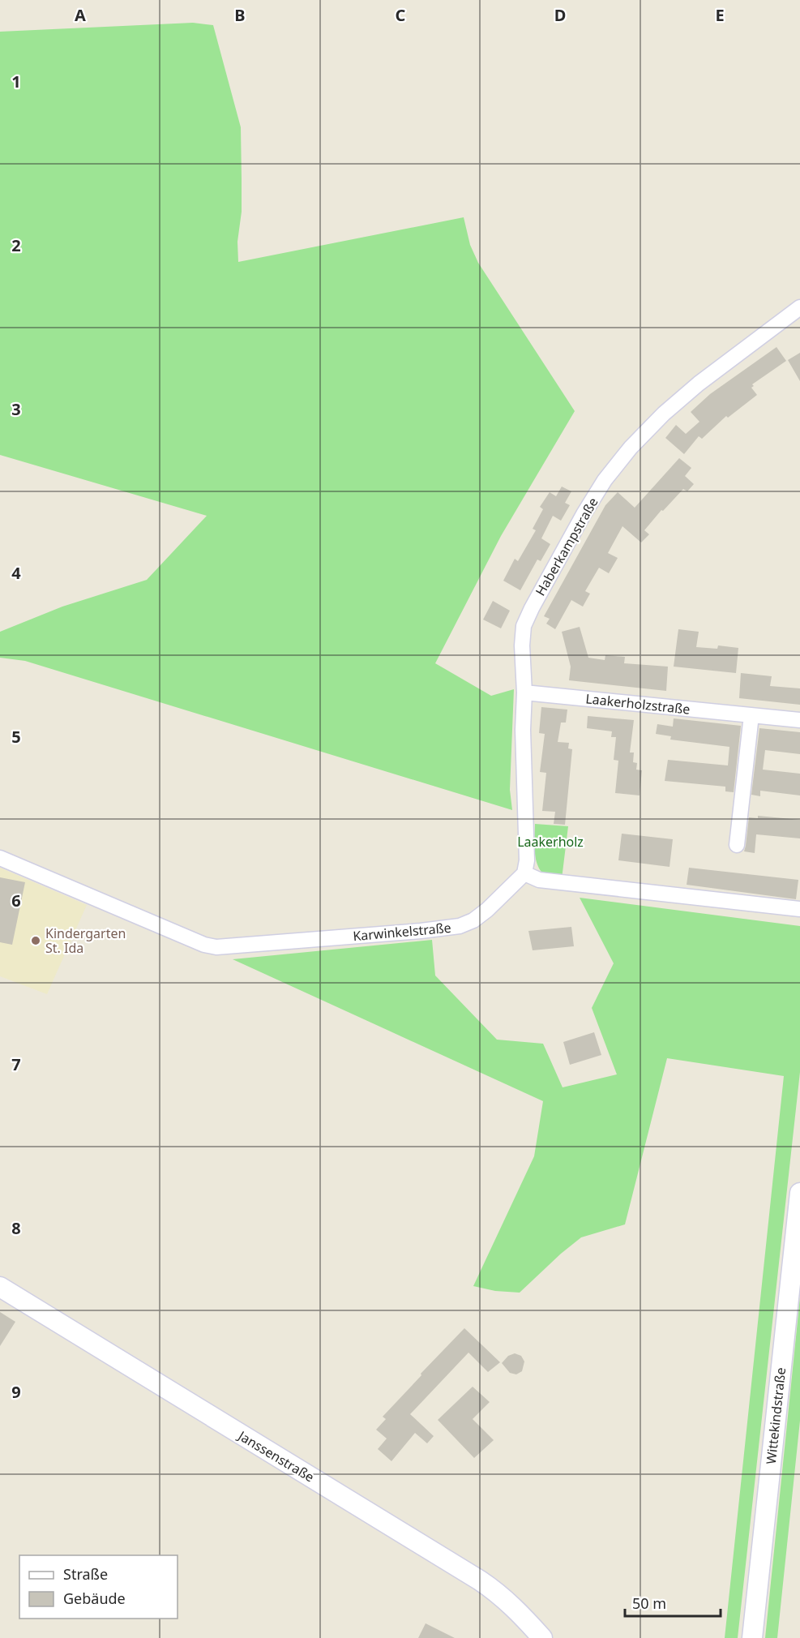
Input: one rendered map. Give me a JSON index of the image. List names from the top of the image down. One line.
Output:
{"streets":{"main road":["Wittekindstraße","Janssenstraße"],"street":["Haberkampstraße","Laakerholzstraße","Karwinkelstraße"]},"crossings":[["Haberkampstraße","Laakerholzstraße"],["Haberkampstraße","Karwinkelstraße"]],"parks":["Laakerholz"],"places":["Kindergarten St. Ida"],"legend":["Straße","Gebäude"],"scale_bar":"50 m","grid":{"columns":["A","B","C","D","E"],"rows":["1","2","3","4","5","6","7","8","9"]}}
